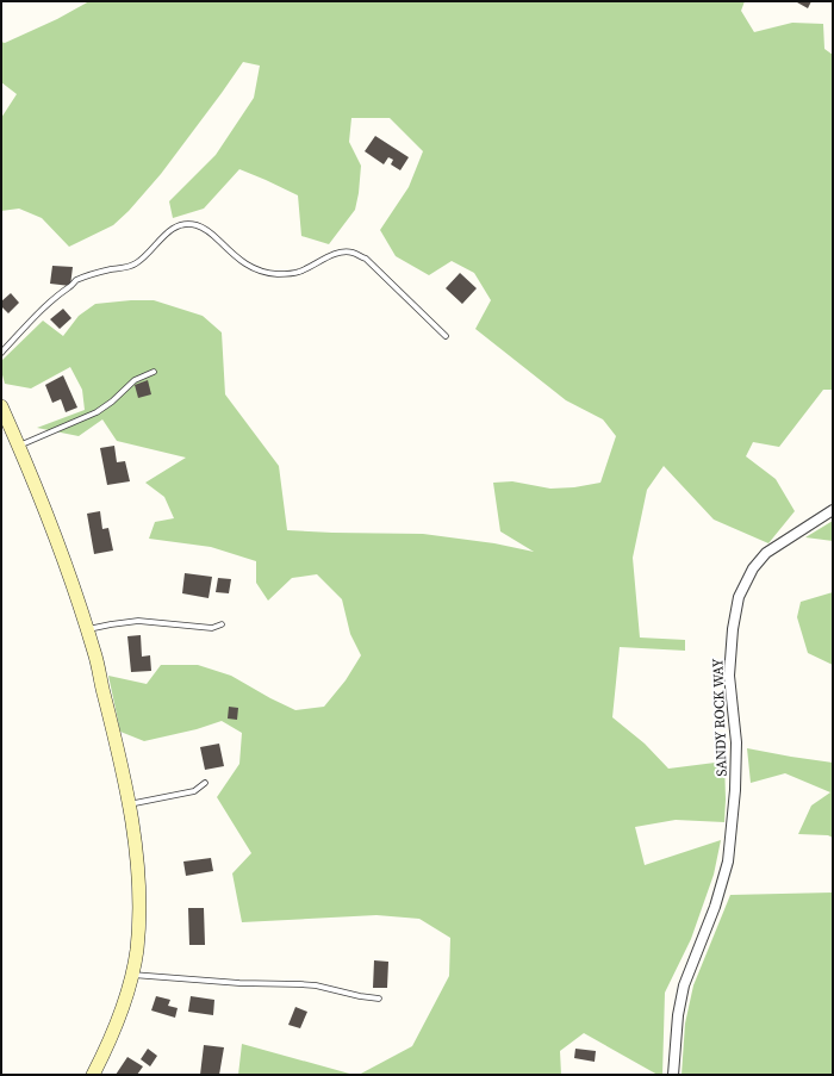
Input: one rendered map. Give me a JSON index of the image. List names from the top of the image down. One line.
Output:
{"streets":{"street":["SANDY ROCK WAY"]}}
